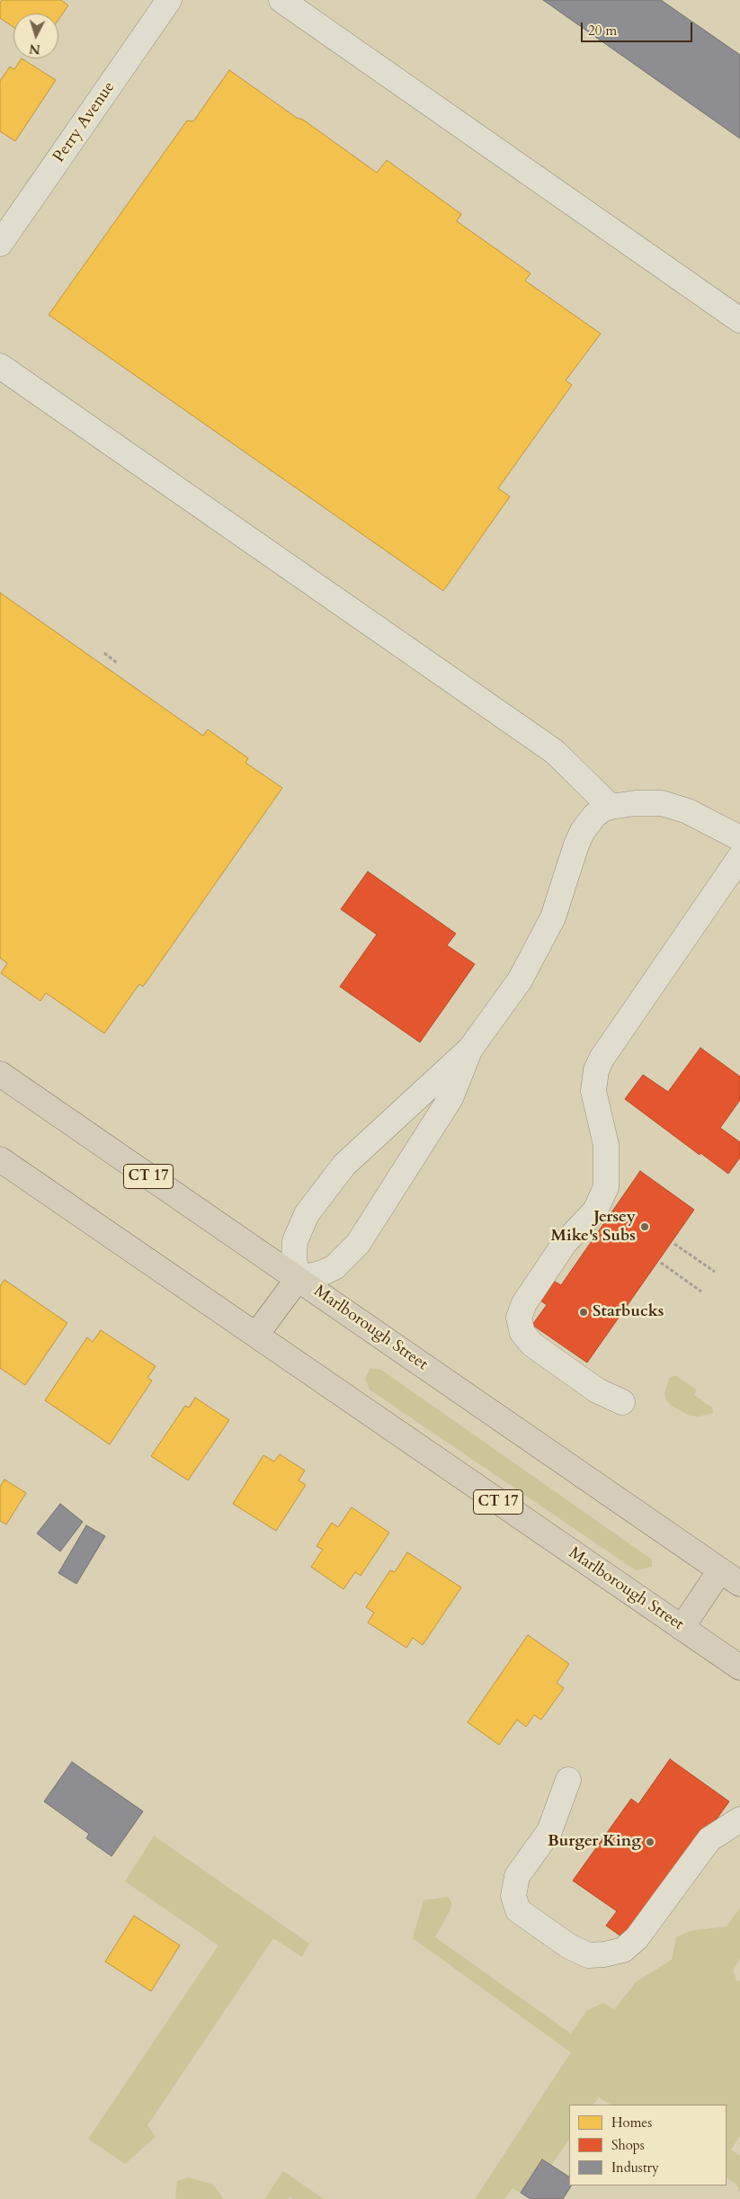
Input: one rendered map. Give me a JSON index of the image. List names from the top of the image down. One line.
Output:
{"streets":{"highway":["CT 17","Marlborough Street"],"street":["Perry Avenue"]},"places":["Jersey Mike's Subs","Starbucks","Burger King"],"legend":["Homes","Shops","Industry"],"scale_bar":"20 m","north":"bottom"}
